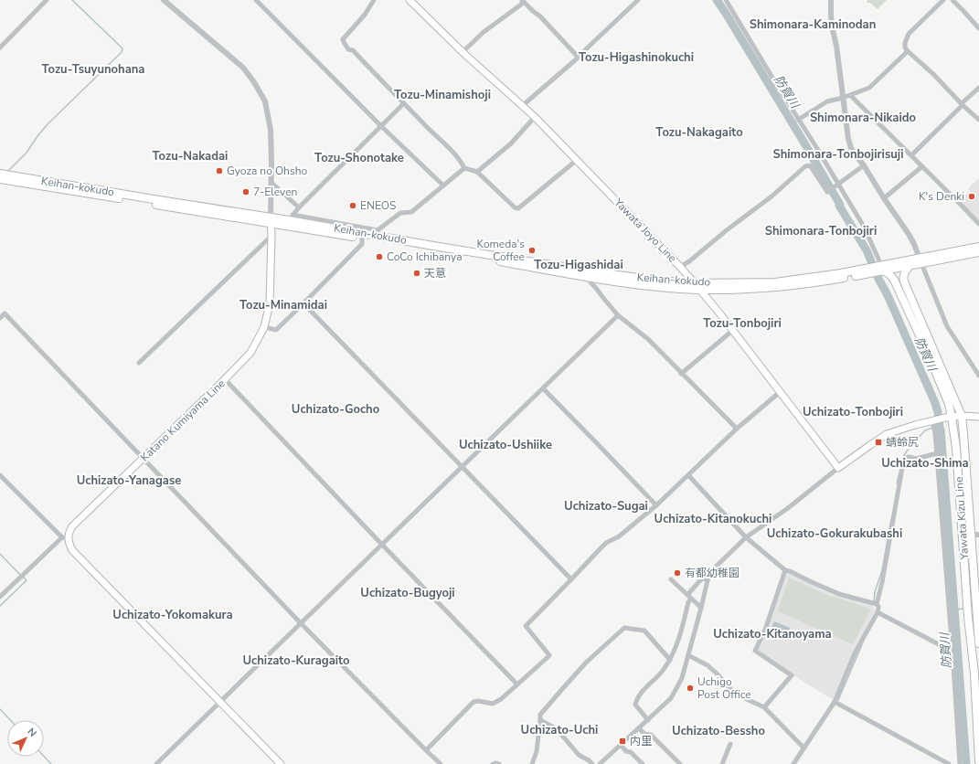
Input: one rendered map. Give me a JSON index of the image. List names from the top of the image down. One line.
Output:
{"streets":{"main road":["Keihan-kokudo","Yawata Joyo Line","Katano Kumiyama Line","Yawata Kizu Line"]},"crossings":[["Keihan-kokudo","Yawata Joyo Line"],["Keihan-kokudo","Katano Kumiyama Line"],["Keihan-kokudo","Yawata Kizu Line"]],"districts":["Shimonara-Kaminodan","Tozu-Higashinokuchi","Tozu-Tsuyunohana","Tozu-Minamishoji","Shimonara-Nikaido","Tozu-Nakagaito","Shimonara-Tonbojirisuji","Tozu-Nakadai","Tozu-Shonotake","Shimonara-Tonbojiri","Tozu-Higashidai","Tozu-Minamidai","Tozu-Tonbojiri","Uchizato-Gocho","Uchizato-Tonbojiri","Uchizato-Ushiike","Uchizato-Shima","Uchizato-Yanagase","Uchizato-Sugai","Uchizato-Kitanokuchi","Uchizato-Gokurakubashi","Uchizato-Bugyoji","Uchizato-Yokomakura","Uchizato-Kitanoyama","Uchizato-Kuragaito","Uchizato-Uchi","Uchizato-Bessho"],"water":["防賀川"],"places":{"other":["Gyoza no Ohsho","7-Eleven","K's Denki","ENEOS","Komeda's Coffee","CoCo Ichibanya","天意","有都幼稚園","Uchigo Post Office"],"transit":["蜻蛉尻","内里"]},"north":"top right"}
